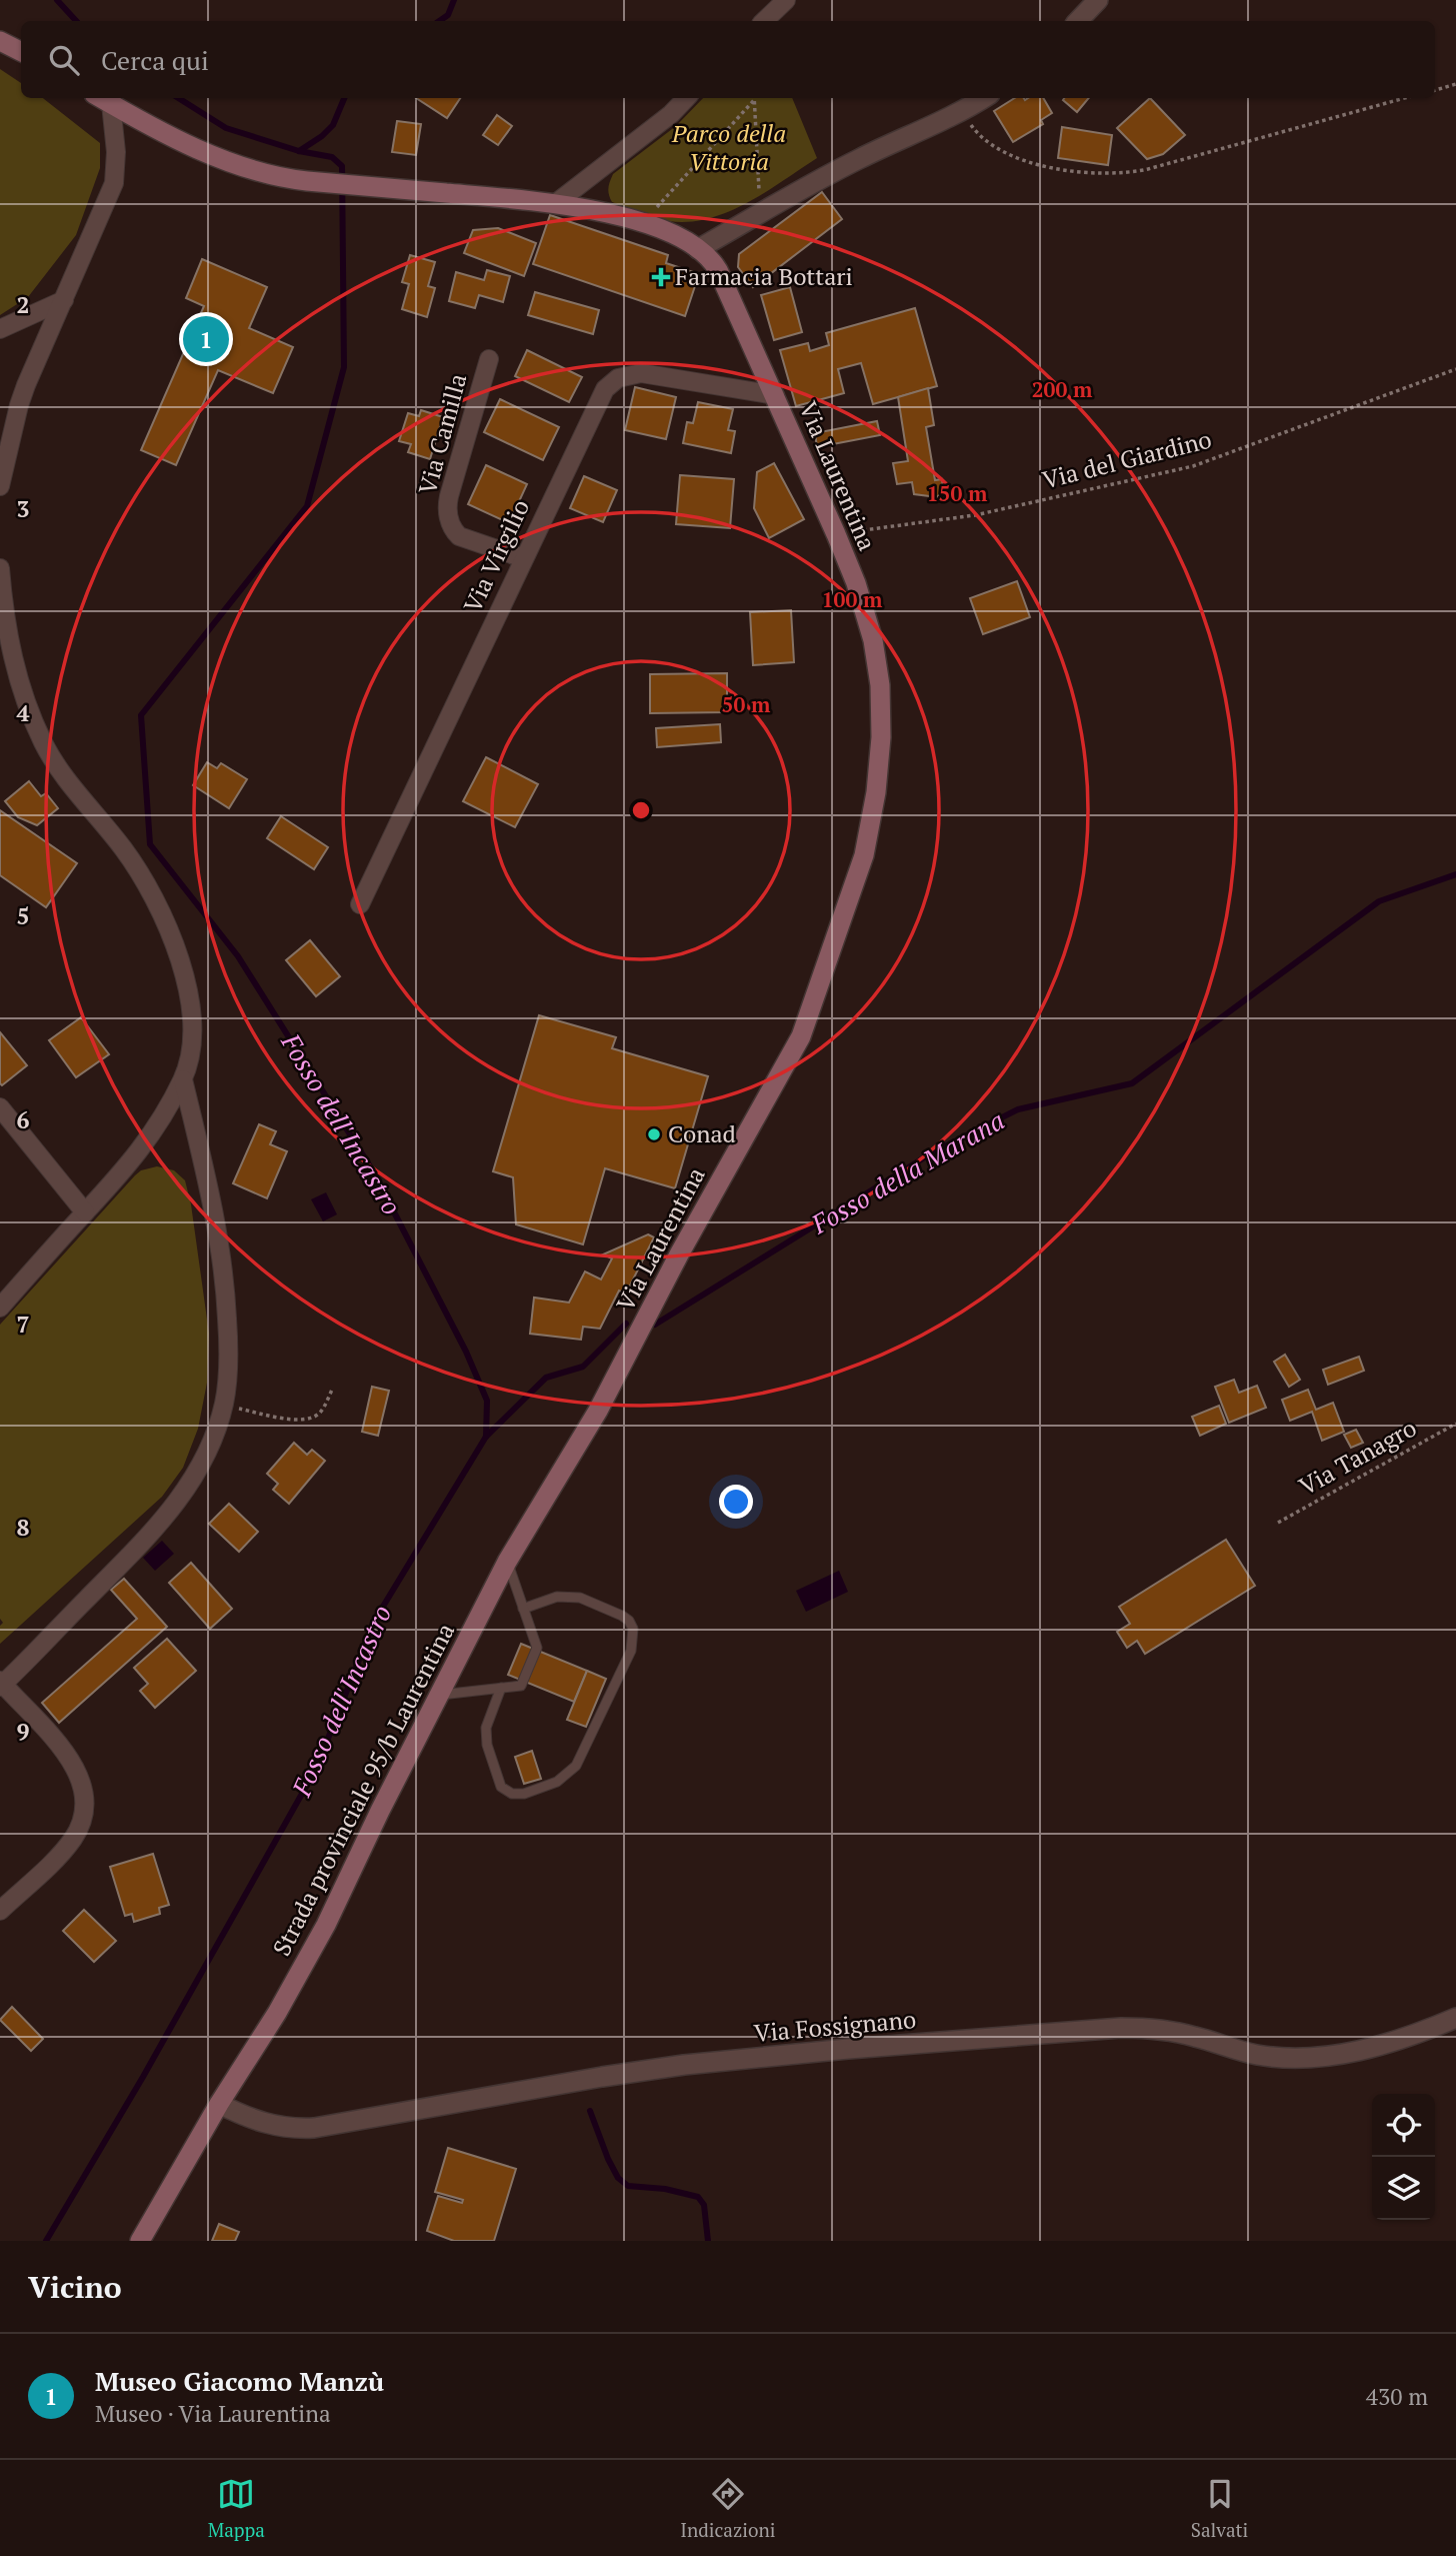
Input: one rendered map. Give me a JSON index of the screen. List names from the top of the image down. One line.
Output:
{"streets":{"main road":["Via Laurentina","Strada provinciale 95/b Laurentina"],"street":["Via Camilla","Via Virgilio","Via Fossignano"],"path":["Via del Giardino","Via Tanagro"]},"crossings":[["Via Camilla","Via Virgilio"],["Via del Giardino","Via Laurentina"],["Via Laurentina","Via Virgilio"],["Via Laurentina","Strada provinciale 95/b Laurentina"],["Strada provinciale 95/b Laurentina","Via Fossignano"]],"water":["Fosso dell'Incastro","Fosso della Marana"],"parks":["Parco della Vittoria"],"places":{"health":["Farmacia Bottari"],"other":["Conad"]},"page":{"search":"Cerca qui","pins":"1","heading":"Vicino","list":[{"mark":"1","name":"Museo Giacomo Manzù","note":"Museo · Via Laurentina","value":"430 m"}],"nav":["Mappa","Indicazioni","Salvati"]},"grid":{"rows":["2","3","4","5","6","7","8","9"]},"rings":["200 m","150 m","100 m","50 m"]}
